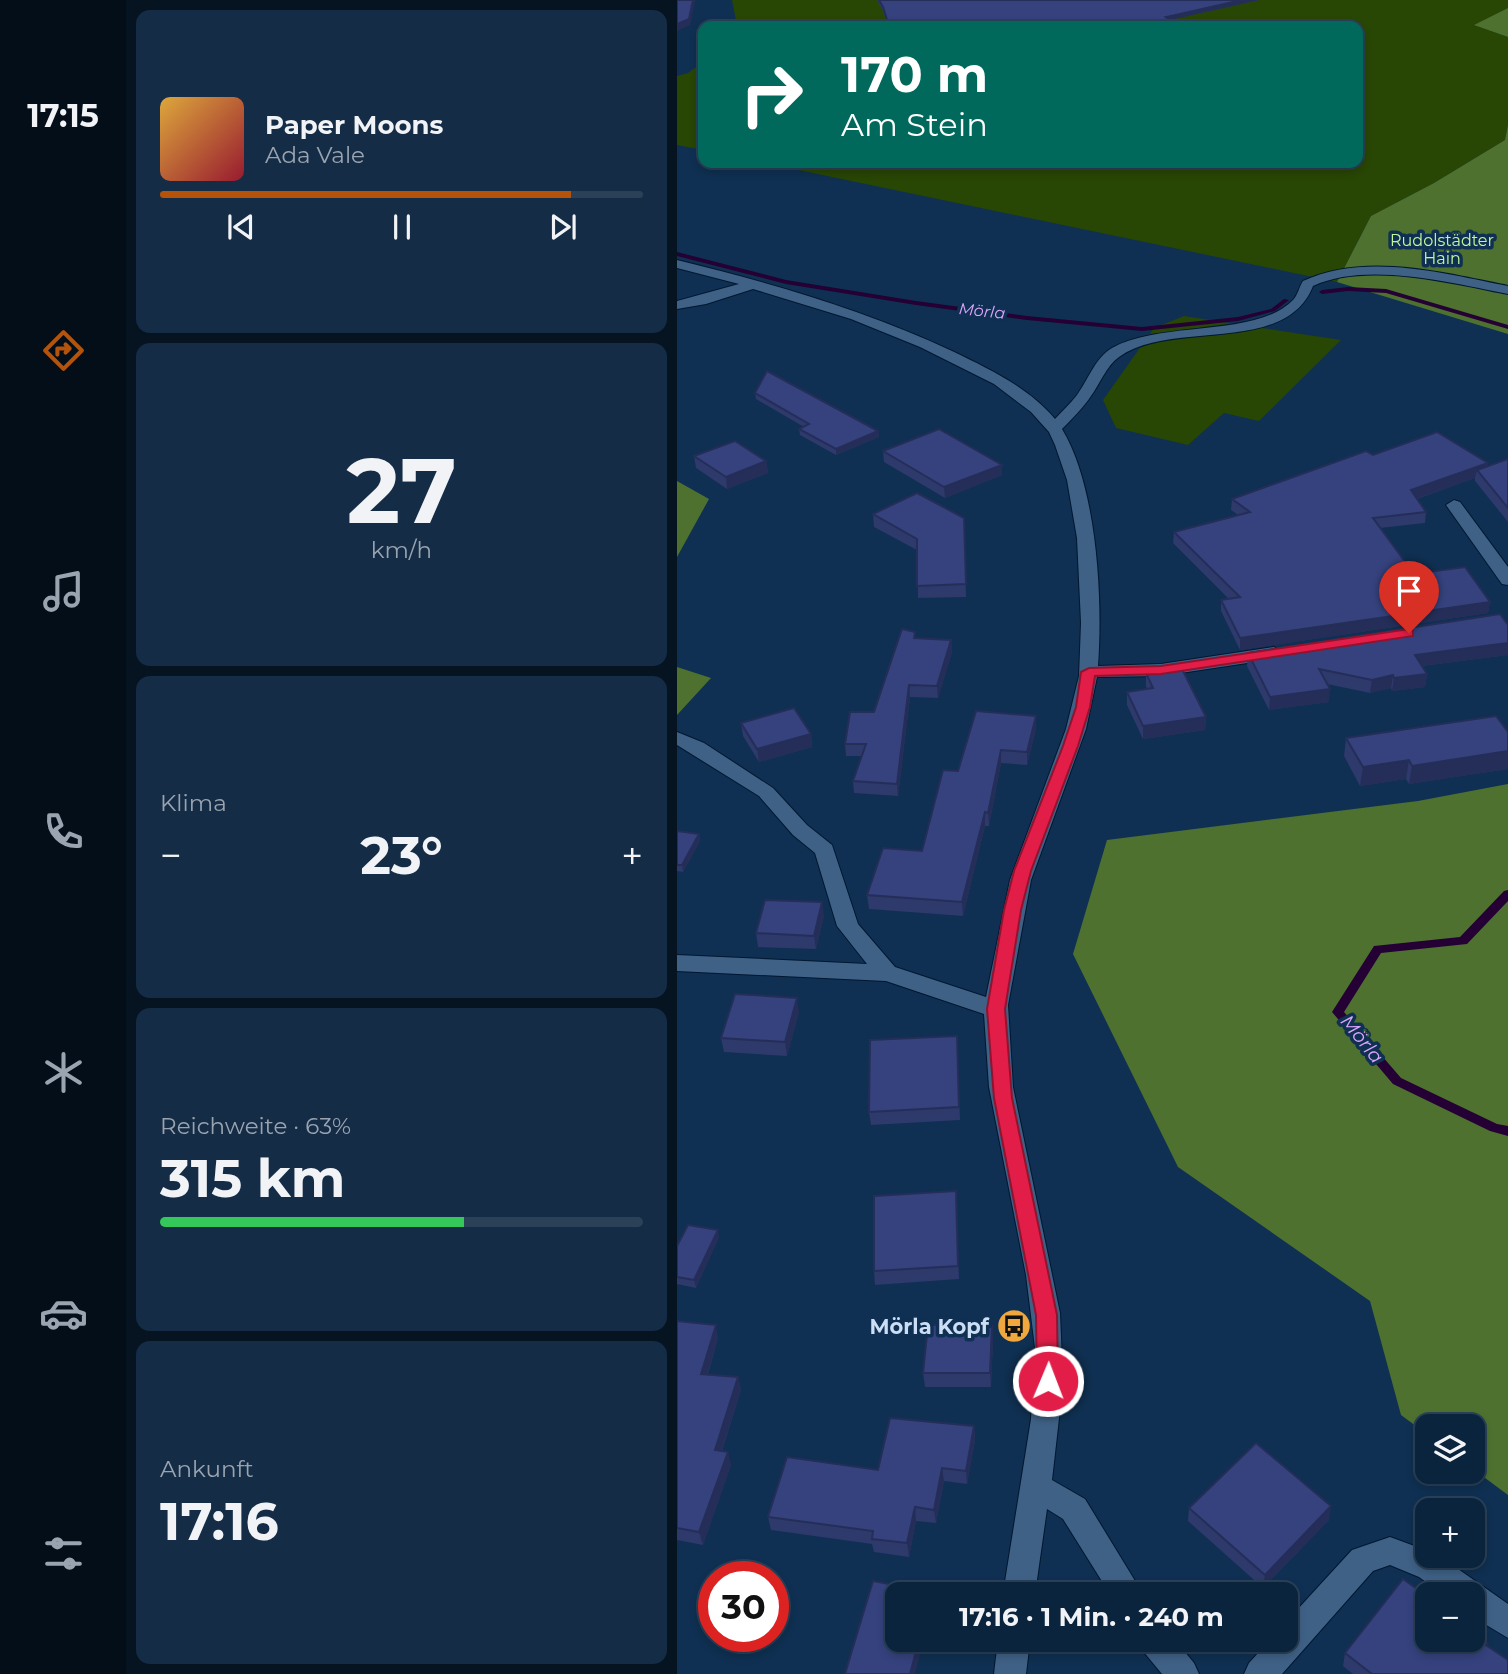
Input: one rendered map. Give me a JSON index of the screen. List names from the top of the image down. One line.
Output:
{"water":["Mörla"],"parks":["Rudolstädter Hain"],"places":{"bus stop":["Mörla Kopf"]},"page":{"tabs":"17:15","turn":["170 m","Am Stein"],"song":["Paper Moons","Ada Vale"],"tile":[["27","km/h"],"Klima",["Reichweite · 63%","315 km"],["Ankunft","17:16"]],"heat":["−","23°","+"],"map_buttons":["+","−"],"limit":"30","trip":"17:16 · 1 Min. · 240 m"}}
